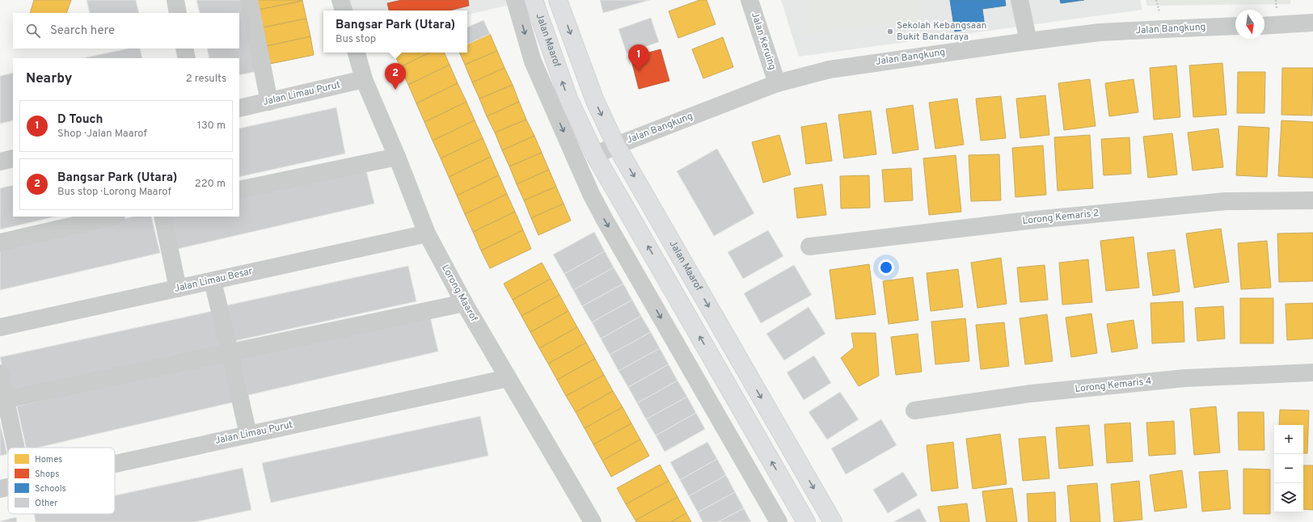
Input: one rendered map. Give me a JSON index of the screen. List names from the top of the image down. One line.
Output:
{"streets":{"main road":["Jalan Maarof"],"street":["Jalan Bangkung","Jalan Keruing","Jalan Limau Purut","Lorong Kemaris 2","Jalan Limau Besar","Lorong Maarof","Lorong Kemaris 4"]},"crossings":[["Jalan Bangkung","Jalan Maarof"],["Jalan Bangkung","Jalan Keruing"],["Jalan Limau Purut","Lorong Maarof"],["Jalan Limau Besar","Lorong Maarof"]],"places":["Sekolah Kebangsaan Bukit Bandaraya"],"legend":["Homes","Shops","Schools","Other"],"north":"bottom","page":{"popup":["Bangsar Park (Utara)","Bus stop"],"search":"Search here","pins":["1","2"],"heading":["Nearby","2 results"],"list":[{"mark":"1","name":"D Touch","note":"Shop · Jalan Maarof","value":"130 m"},{"mark":"2","name":"Bangsar Park (Utara)","note":"Bus stop · Lorong Maarof","value":"220 m"}],"map_buttons":["+","−"]}}
